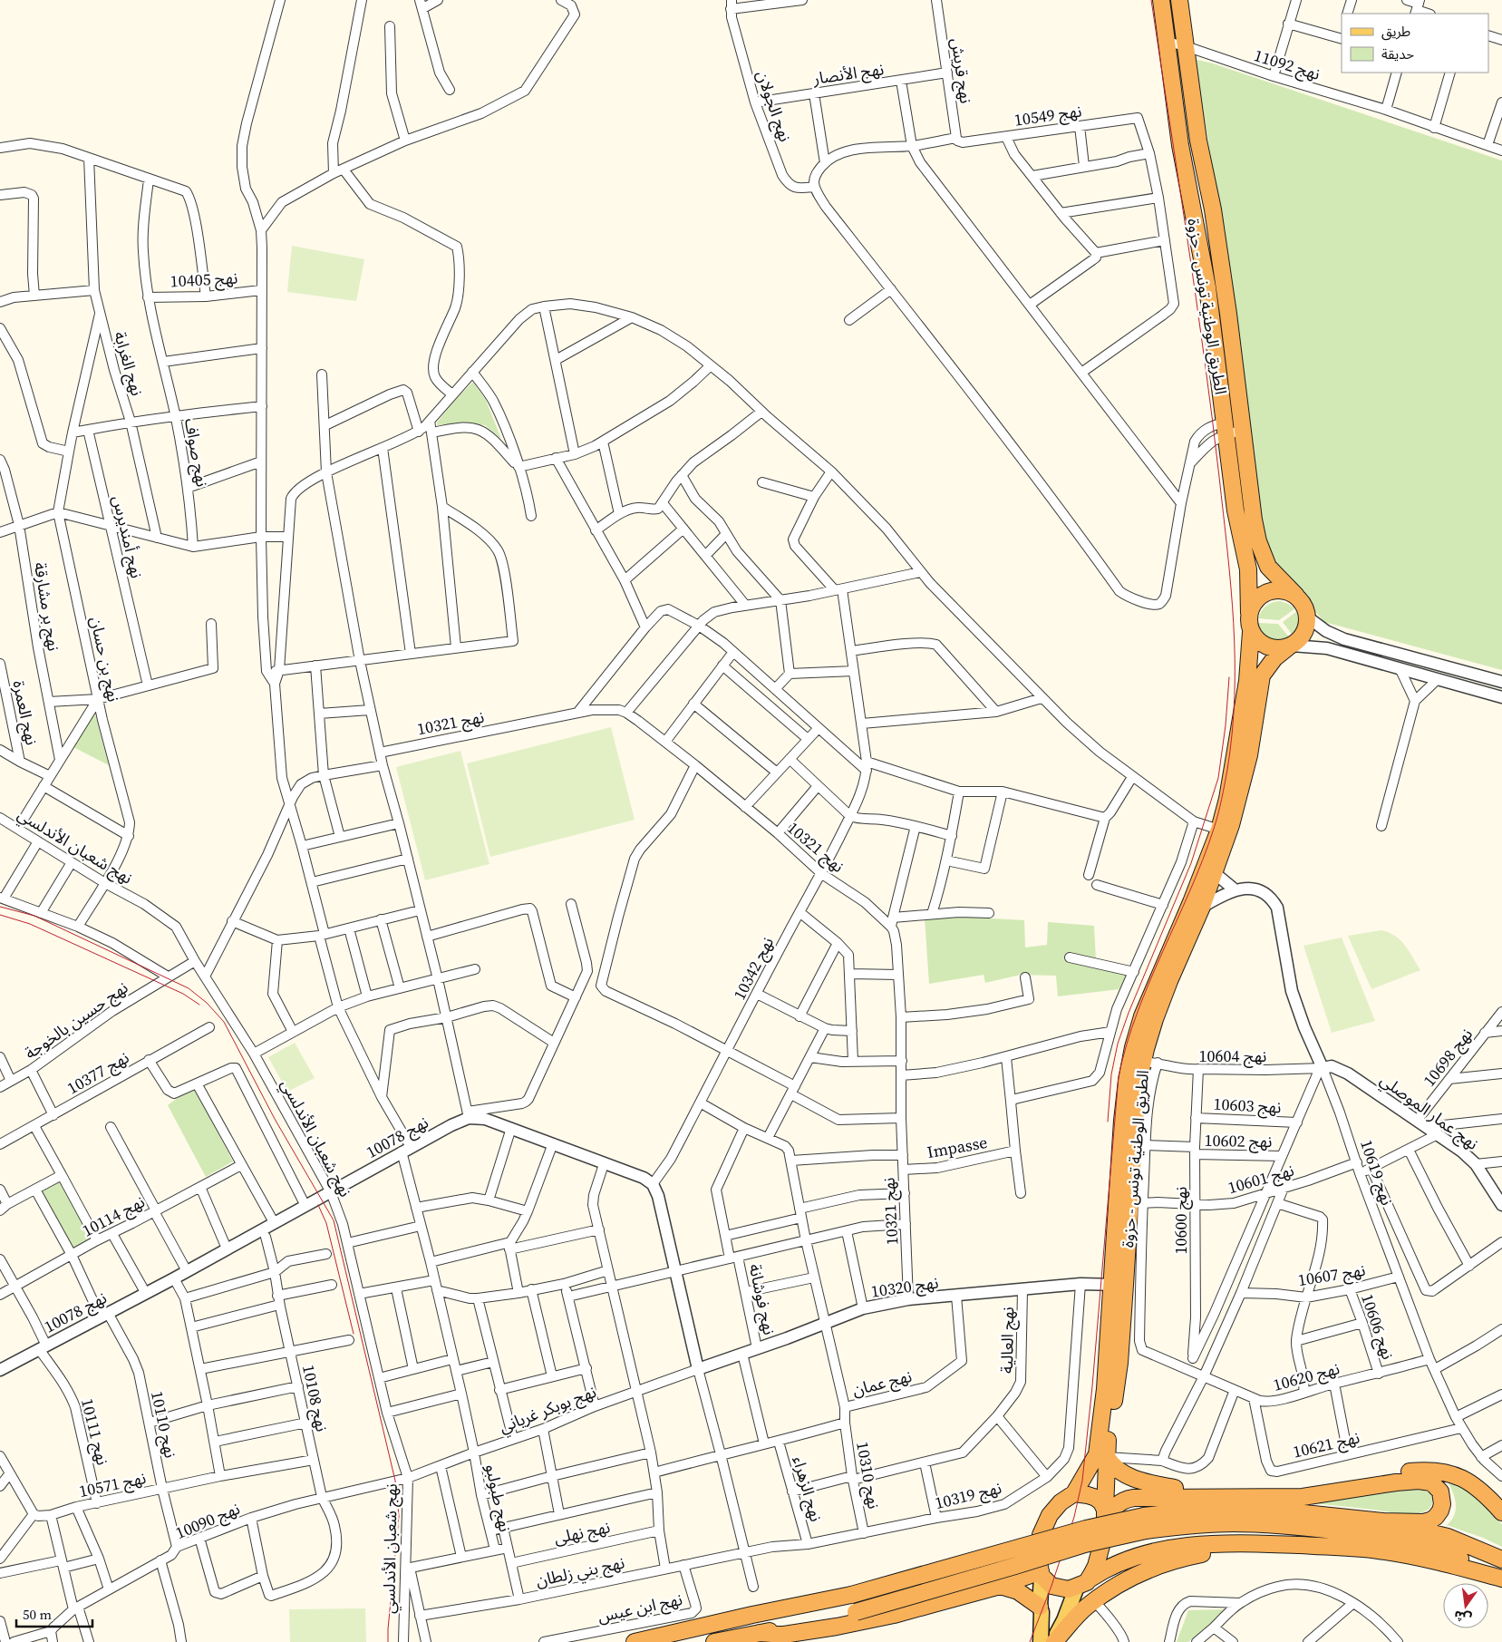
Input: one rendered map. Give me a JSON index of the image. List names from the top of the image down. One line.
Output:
{"streets":{"highway":["الطريق الوطنية تونس - حزوة"],"street":["نهج 11092","نهج قريش","نهج الأنصار","نهج الجولان","نهج 10549","نهج 10405","نهج الغرابة","نهج صواف","نهج أمنديرس","نهج بر مشارقة","نهج بن حسان","نهج العمرة","نهج 10321","نهج شعبان الأندلسي","نهج 10342","نهج حسين بالخوجة","نهج 10604","نهج 10698","نهج 10377","نهج 10603","نهج عمار الموصلي","نهج 10078","نهج 10602","Impasse","نهج 10619","نهج 10601","نهج 10114","نهج 10600","نهج 10607","نهج 10320","نهج فوشانة","نهج 10606","نهج العالية","نهج 10620","نهج عمان","نهج 10108","نهج بوبكر غرياني","نهج 10110","نهج 10111","نهج 10621","نهج 10310","نهج 10571","نهج الزهراء","نهج 10319","نهج طبولبو","نهج 10090","نهج نهلى","نهج بني زلطان","نهج ابن عيس"]},"crossings":[["نهج 11092","الطريق الوطنية تونس - حزوة"],["نهج قريش","نهج الأنصار"],["نهج قريش","نهج 10549"],["نهج الأنصار","نهج الجولان"],["نهج 10405","نهج صواف"],["الطريق الوطنية تونس - حزوة","نهج 10604"],["الطريق الوطنية تونس - حزوة","نهج 10320"],["نهج بن حسان","نهج شعبان الأندلسي"],["نهج 10321","نهج 10342"],["نهج 10321","Impasse"],["نهج 10321","نهج 10320"],["نهج شعبان الأندلسي","نهج حسين بالخوجة"],["نهج شعبان الأندلسي","نهج 10078"],["نهج شعبان الأندلسي","نهج بوبكر غرياني"],["نهج شعبان الأندلسي","نهج 10090"],["نهج 10604","نهج عمار الموصلي"],["نهج 10604","نهج 10619"],["نهج 10604","نهج 10600"],["نهج 10698","نهج عمار الموصلي"],["نهج 10603","نهج 10600"],["نهج عمار الموصلي","نهج 10619"],["نهج 10078","نهج 10110"],["نهج 10078","نهج 10111"],["نهج 10078","نهج طبولبو"],["نهج 10602","نهج 10600"],["نهج 10619","نهج 10601"],["نهج 10619","نهج 10607"],["نهج 10619","نهج 10620"],["نهج 10619","نهج 10621"],["نهج 10601","نهج 10600"],["نهج 10114","نهج 10110"],["نهج 10114","نهج 10111"],["نهج 10600","نهج 10620"],["نهج 10607","نهج 10606"],["نهج 10320","نهج فوشانة"],["نهج 10320","نهج العالية"],["نهج 10320","نهج عمان"],["نهج 10320","نهج بوبكر غرياني"],["نهج 10320","نهج 10310"],["نهج 10320","نهج 10319"],["نهج 10606","نهج 10620"],["نهج العالية","نهج 10310"],["نهج العالية","نهج الزهراء"],["نهج 10620","نهج 10621"],["نهج عمان","نهج 10310"],["نهج 10108","نهج 10571"],["نهج 10108","نهج 10090"],["نهج بوبكر غرياني","نهج طبولبو"],["نهج بوبكر غرياني","نهج 10090"],["نهج 10110","نهج 10571"],["نهج 10110","نهج 10090"],["نهج 10111","نهج 10571"],["نهج 10310","نهج 10319"],["نهج الزهراء","نهج 10319"],["نهج 10319","نهج بني زلطان"],["نهج بني زلطان","نهج ابن عيس"]],"legend":["طريق","حديقة"],"scale_bar":"50 m","north":"bottom"}
